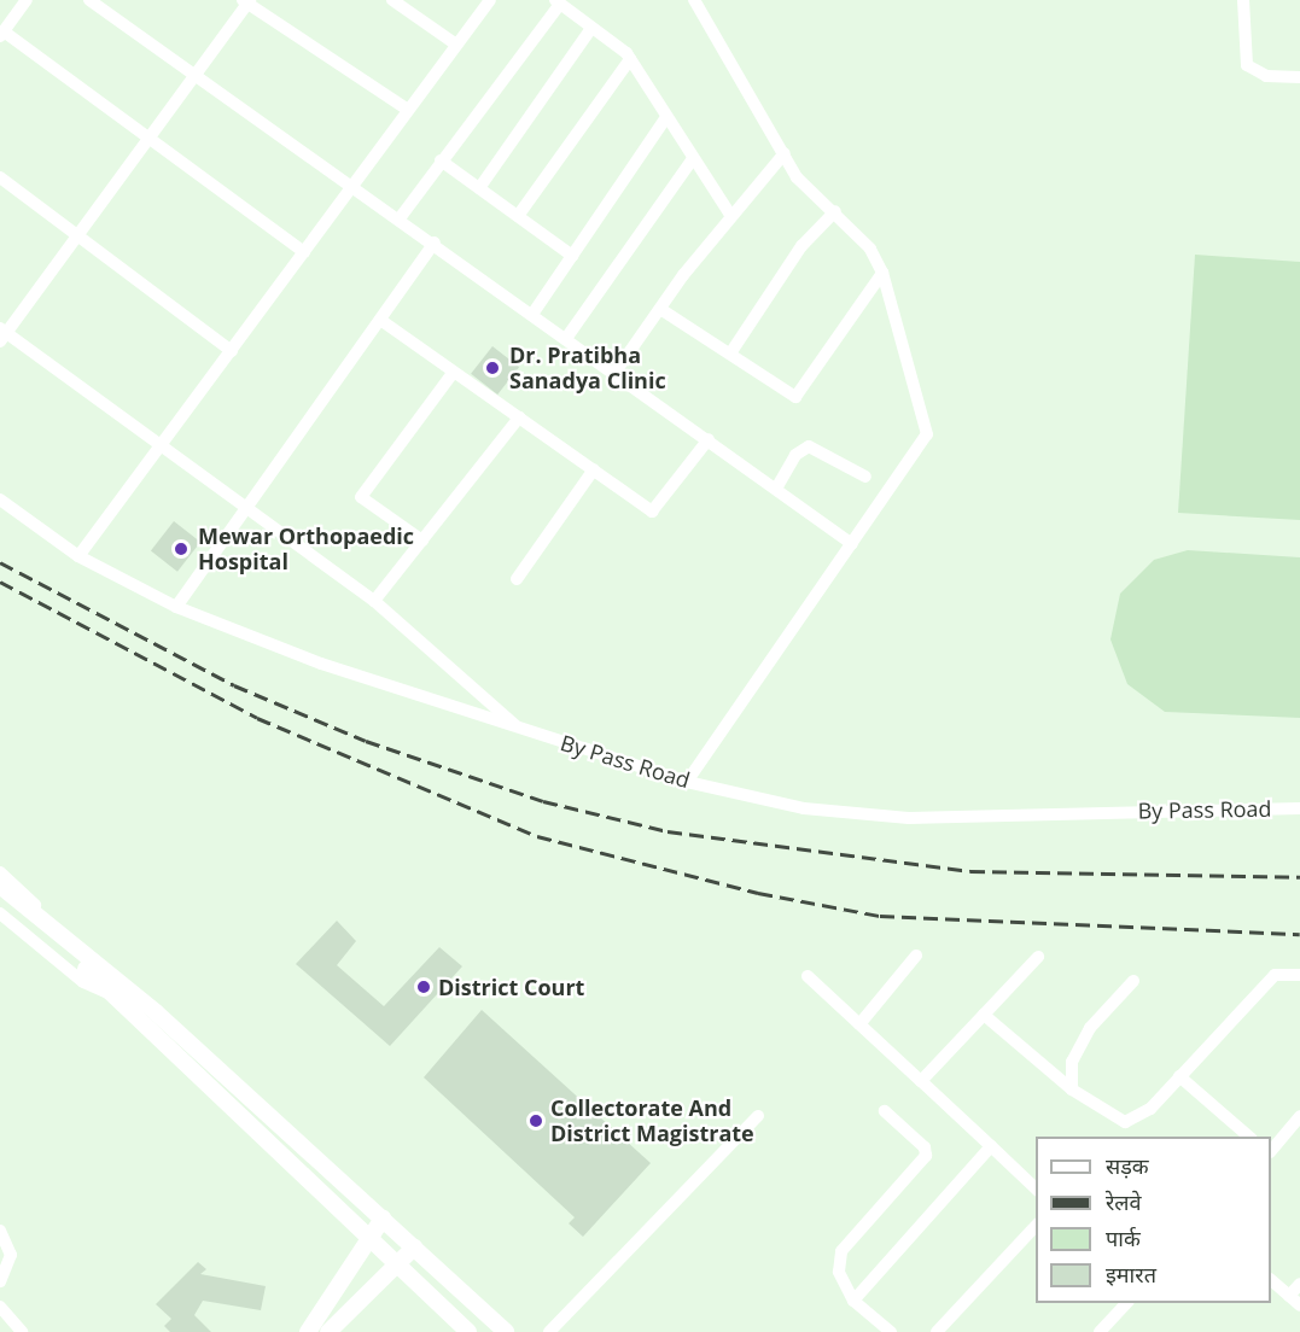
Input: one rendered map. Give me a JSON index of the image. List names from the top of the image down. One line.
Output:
{"streets":{"street":["By Pass Road"]},"places":["Dr. Pratibha Sanadya Clinic","Mewar Orthopaedic Hospital","District Court","Collectorate And District Magistrate"],"legend":["सड़क","रेलवे","पार्क","इमारत"]}
